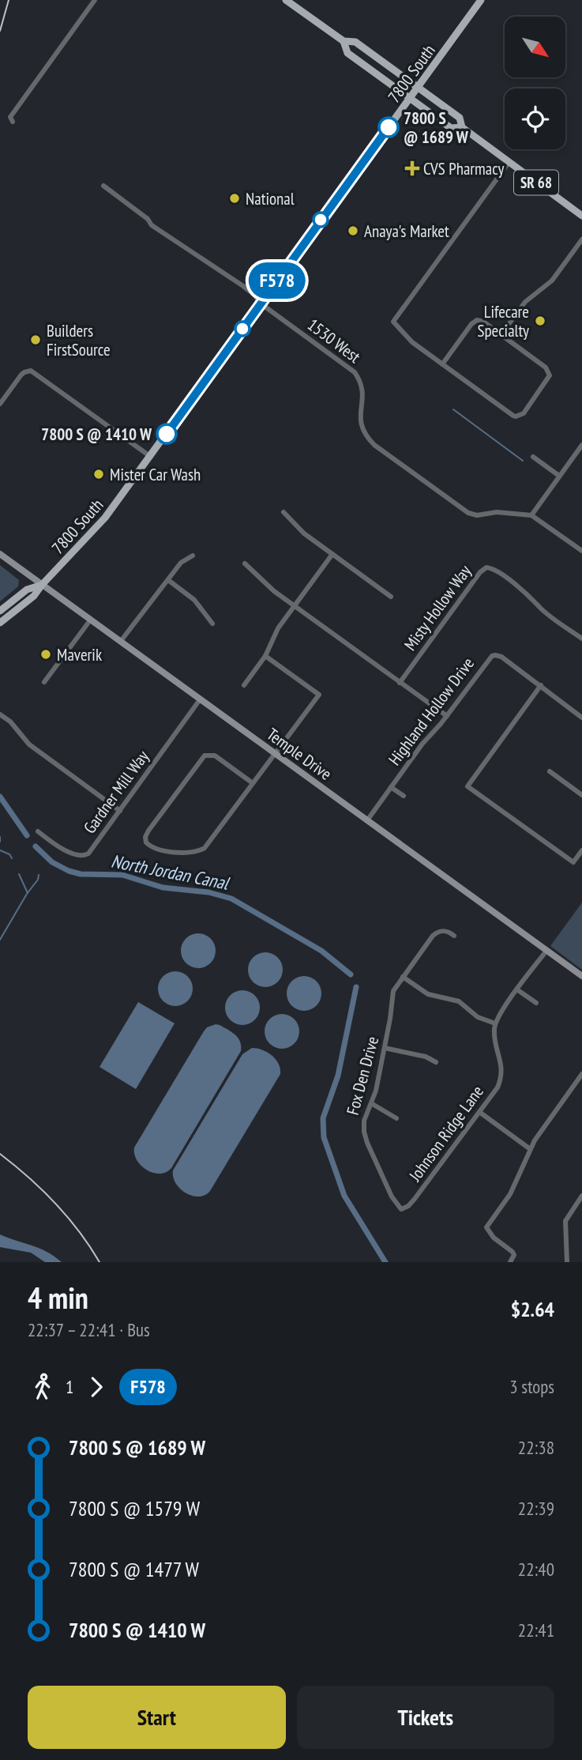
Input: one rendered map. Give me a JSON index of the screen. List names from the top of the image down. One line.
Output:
{"streets":{"main road":["7800 South","SR 68"],"street":["1530 West","Misty Hollow Way","Highland Hollow Drive","Temple Drive","Gardner Mill Way","Fox Den Drive","Johnson Ridge Lane"]},"crossings":[["7800 South","SR 68"],["7800 South","1530 West"],["7800 South","Temple Drive"],["Highland Hollow Drive","Temple Drive"],["Temple Drive","Gardner Mill Way"],["Fox Den Drive","Johnson Ridge Lane"]],"water":["North Jordan Canal"],"places":{"other":["7800 S @ 1689 W","National","Anaya's Market","Lifecare Specialty","Builders FirstSource","7800 S @ 1410 W","Mister Car Wash","Maverik"],"health":["CVS Pharmacy"]},"lines":["bus line F578"],"north":"bottom right","page":{"on_map":"F578","heading":["4 min","22:37 – 22:41 · Bus","$2.64"],"legs":["1","F578","3 stops"],"list":[{"name":"7800 S @ 1689 W","value":"22:38"},{"name":"7800 S @ 1579 W","value":"22:39"},{"name":"7800 S @ 1477 W","value":"22:40"},{"name":"7800 S @ 1410 W","value":"22:41"}],"buttons":["Start","Tickets"]}}
